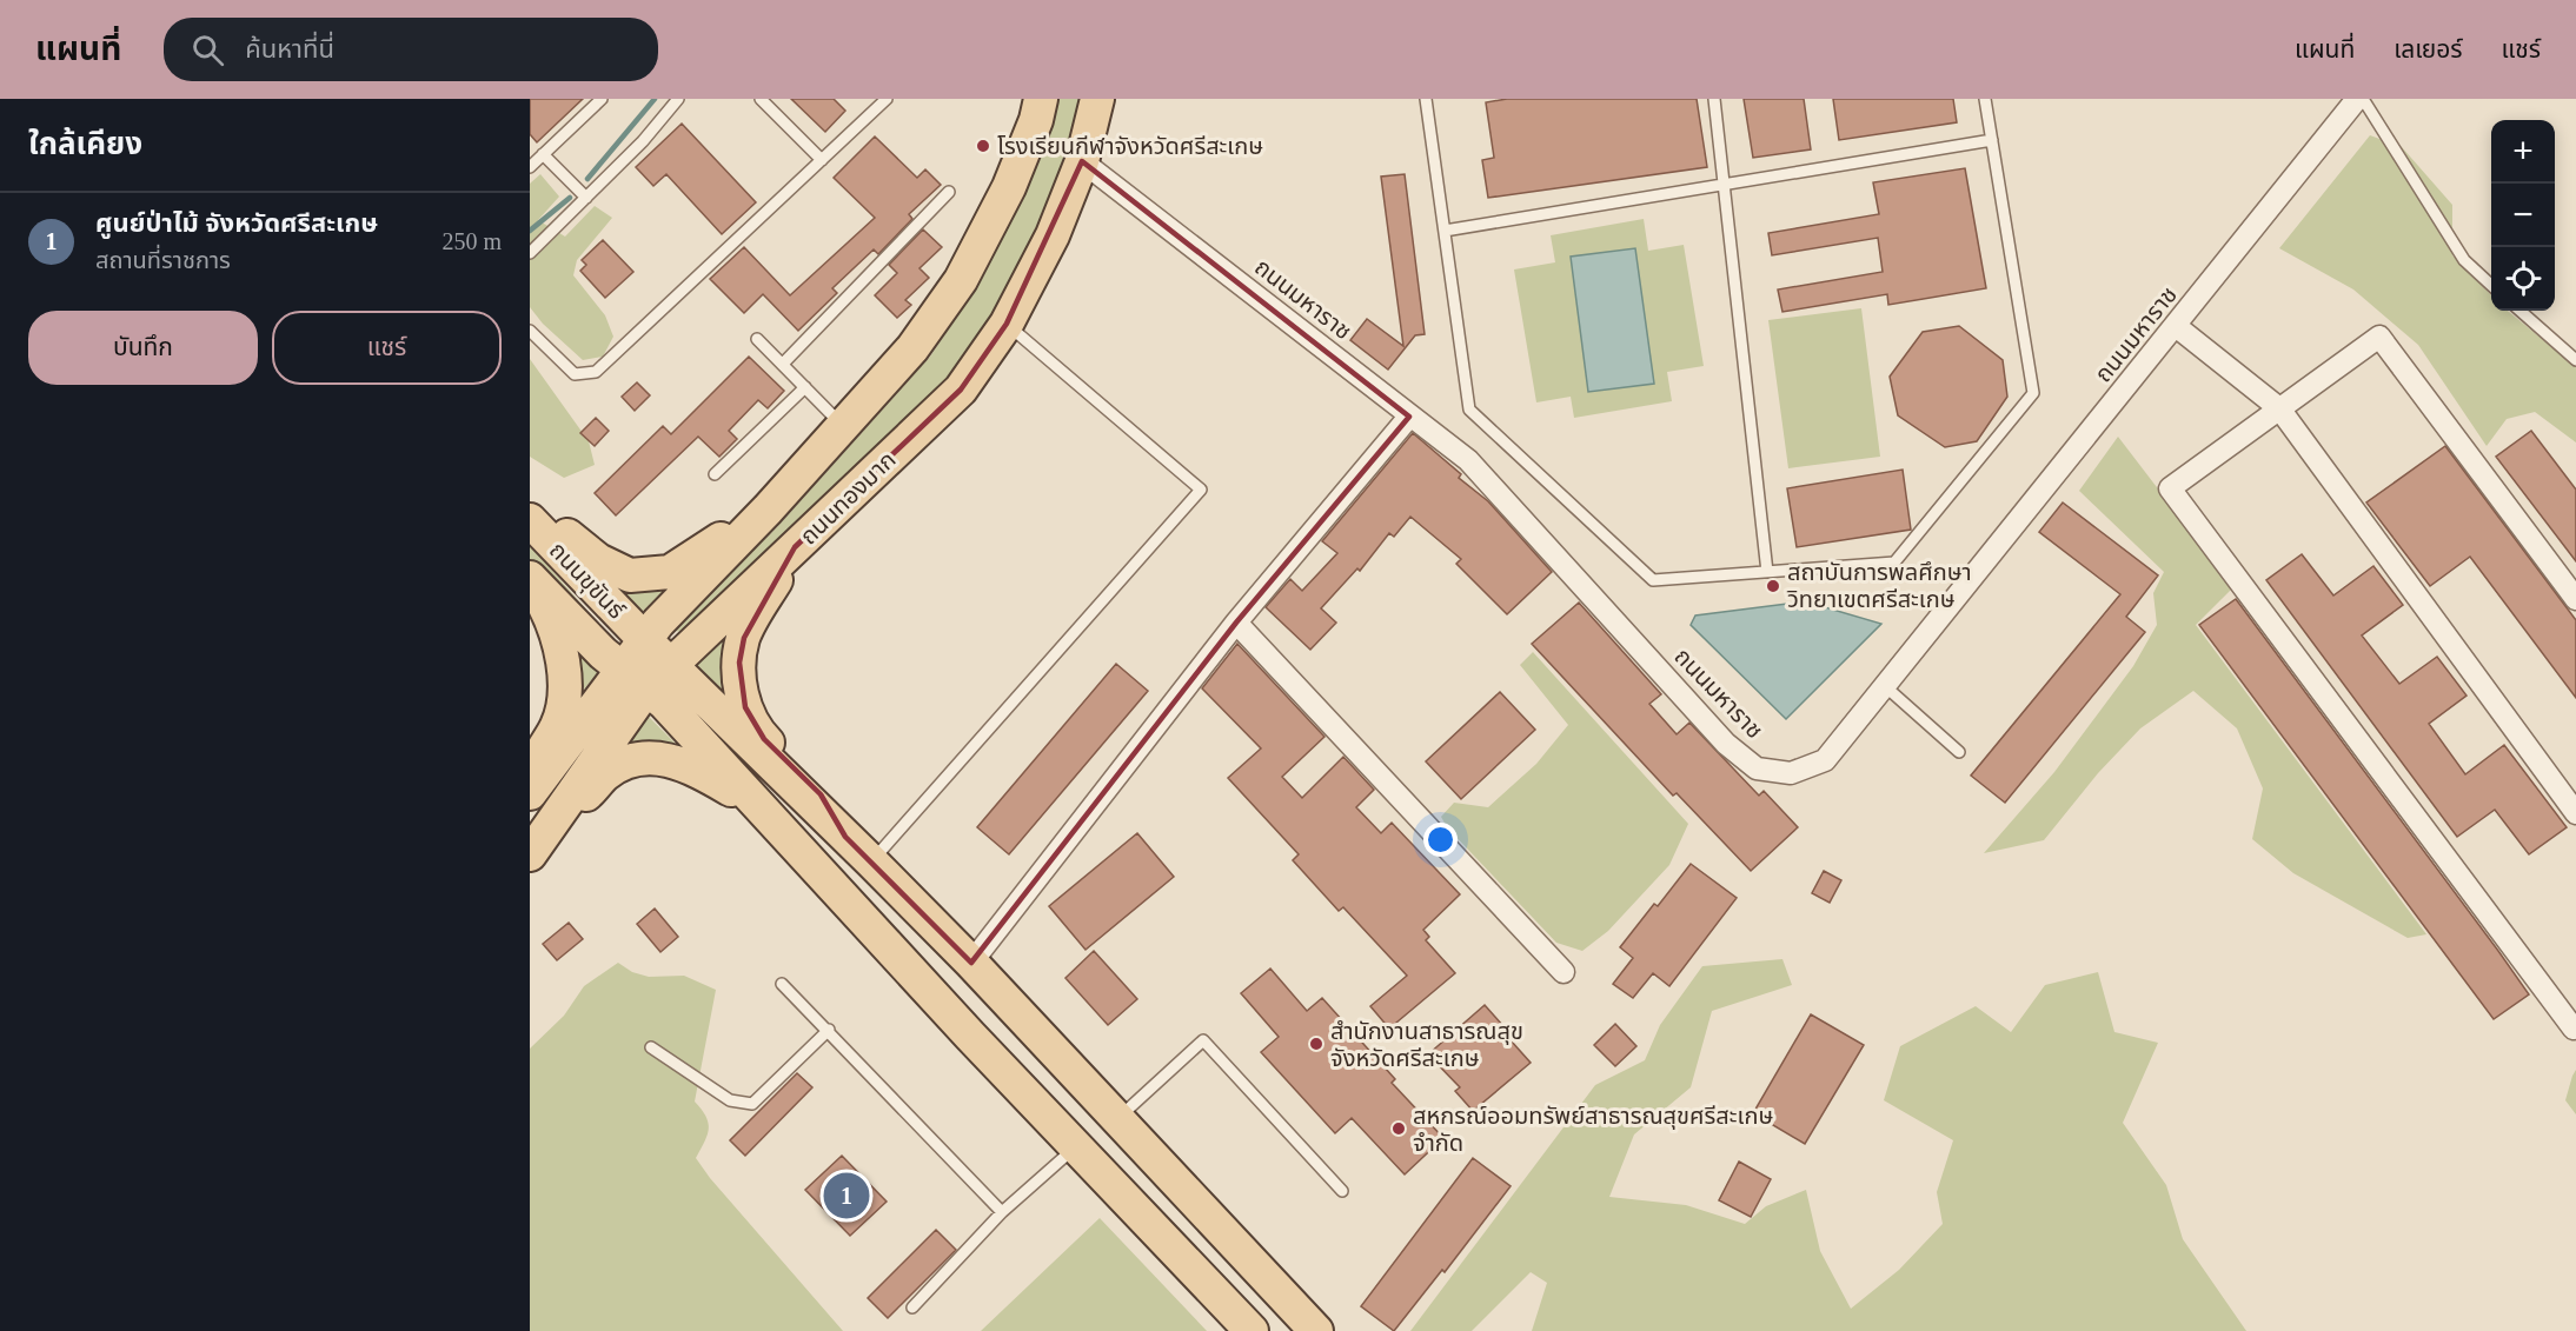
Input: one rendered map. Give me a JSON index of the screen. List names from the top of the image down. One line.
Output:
{"streets":{"main road":["ถนนทองมาก","ถนนขุขันธ์"],"street":["ถนนมหาราช"]},"crossings":[["ถนนมหาราช","ถนนทองมาก"],["ถนนทองมาก","ถนนขุขันธ์"]],"places":["โรงเรียนกีฬาจังหวัดศรีสะเกษ","สถาบันการพลศึกษา วิทยาเขตศรีสะเกษ","สำนักงานสาธารณสุข จังหวัดศรีสะเกษ","สหกรณ์ออมทรัพย์สาธารณสุขศรีสะเกษ จำกัด"],"page":{"header":"แผนที่","search":"ค้นหาที่นี่","nav":["แผนที่","เลเยอร์","แชร์"],"heading":"ใกล้เคียง","map_buttons":["+","−"],"list":[{"mark":"1","name":"ศูนย์ป่าไม้ จังหวัดศรีสะเกษ","note":"สถานที่ราชการ","value":"250 m"}],"buttons":["บันทึก","แชร์"],"pins":"1"}}
